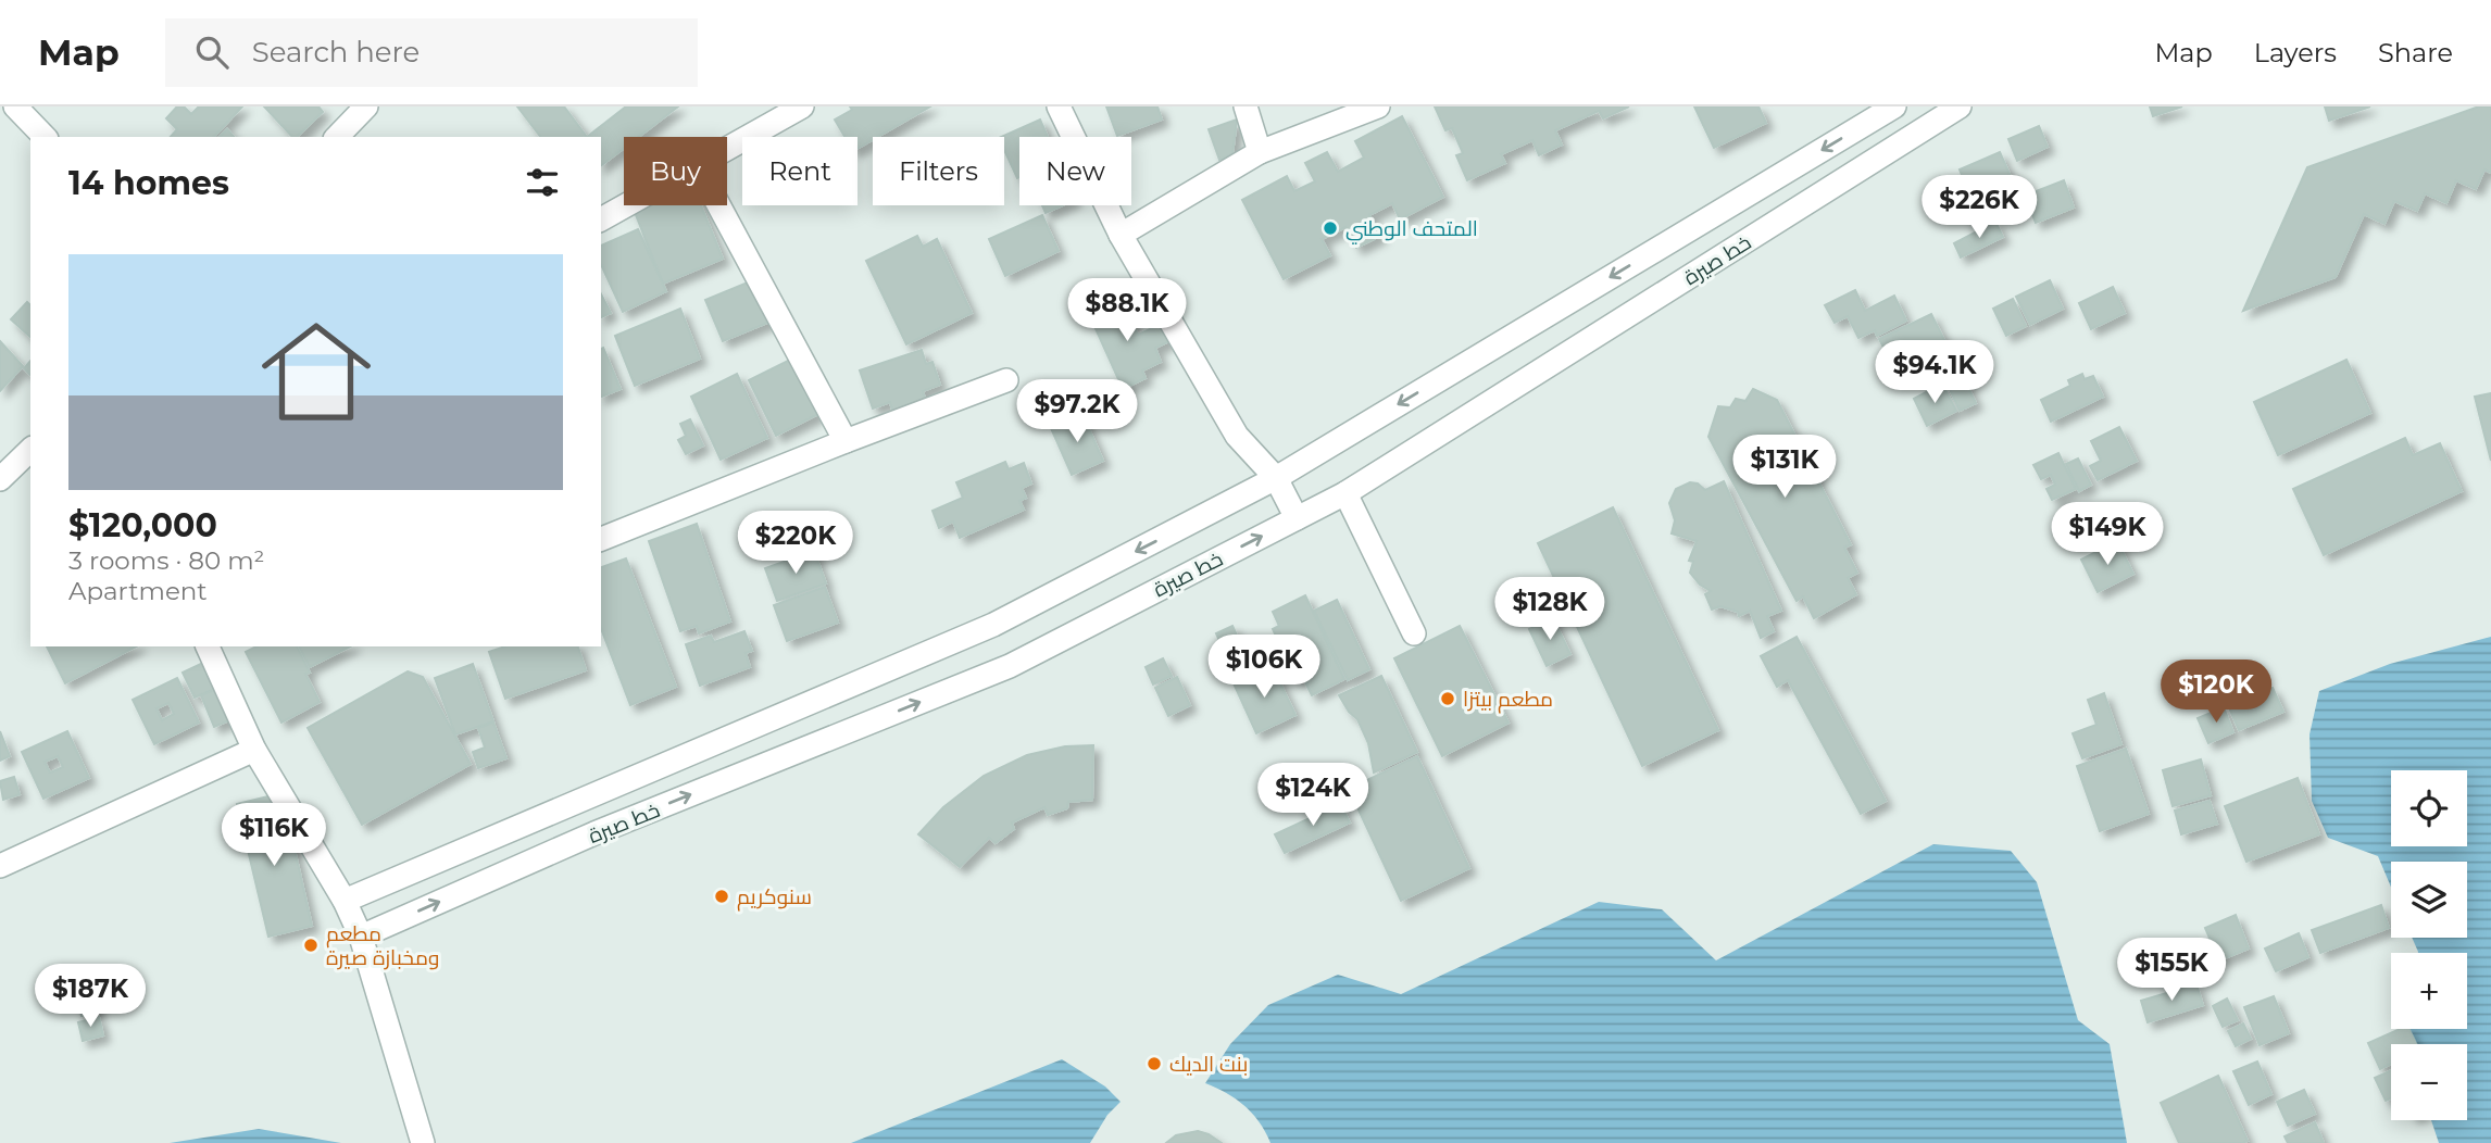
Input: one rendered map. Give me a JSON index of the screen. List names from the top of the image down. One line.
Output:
{"streets":{"street":["خط صيرة"]},"places":["المتحف الوطني","مطعم بيتزا","سنوكريم","مطعم ومخبازة صيرة","بنت الديك"],"page":{"header":"Map","search":"Search here","nav":["Map","Layers","Share"],"chip":["Buy","Rent","Filters","New"],"heading":"14 homes","price":["$226K","$88.1K","$94.1K","$97.2K","$131K","$149K","$220K","$128K","$106K","$120K","$124K","$116K","$155K","$187K"],"list":[{"name":"$120,000","note":"3 rooms · 80 m² · Apartment"}],"map_buttons":["+","−"]}}
